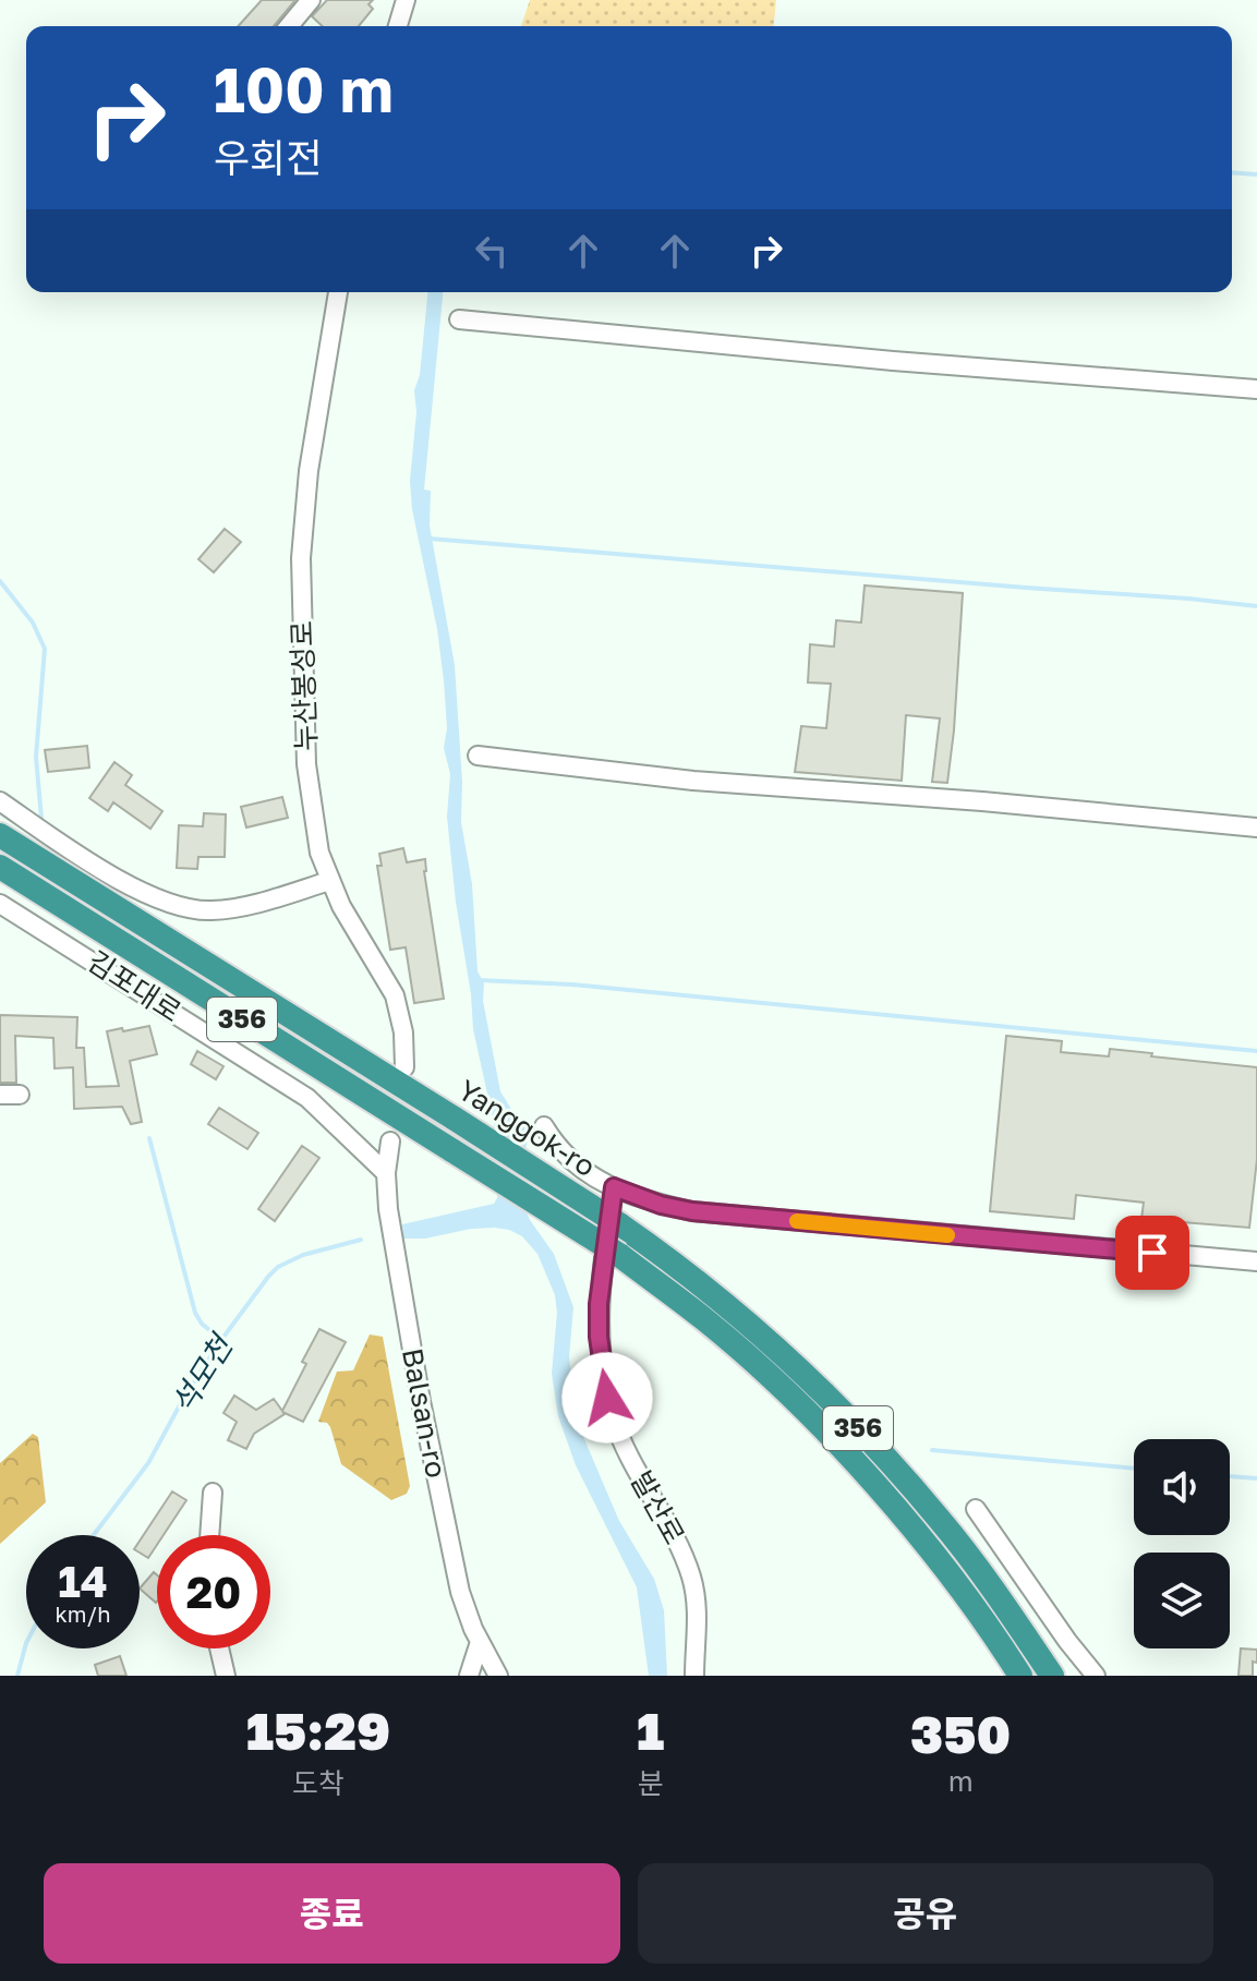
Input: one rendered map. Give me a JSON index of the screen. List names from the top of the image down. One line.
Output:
{"streets":{"highway":["356","Yanggok-ro"],"street":["누산봉성로","김포대로","Balsan-ro","발산로"]},"crossings":[["김포대로","Balsan-ro"]],"water":["석모천"],"page":{"turn":["100 m","우회전"],"speed":"14 km/h","limit":"20","eta":["15:29","도착","1","분","350","m"],"buttons":["종료","공유"]}}
